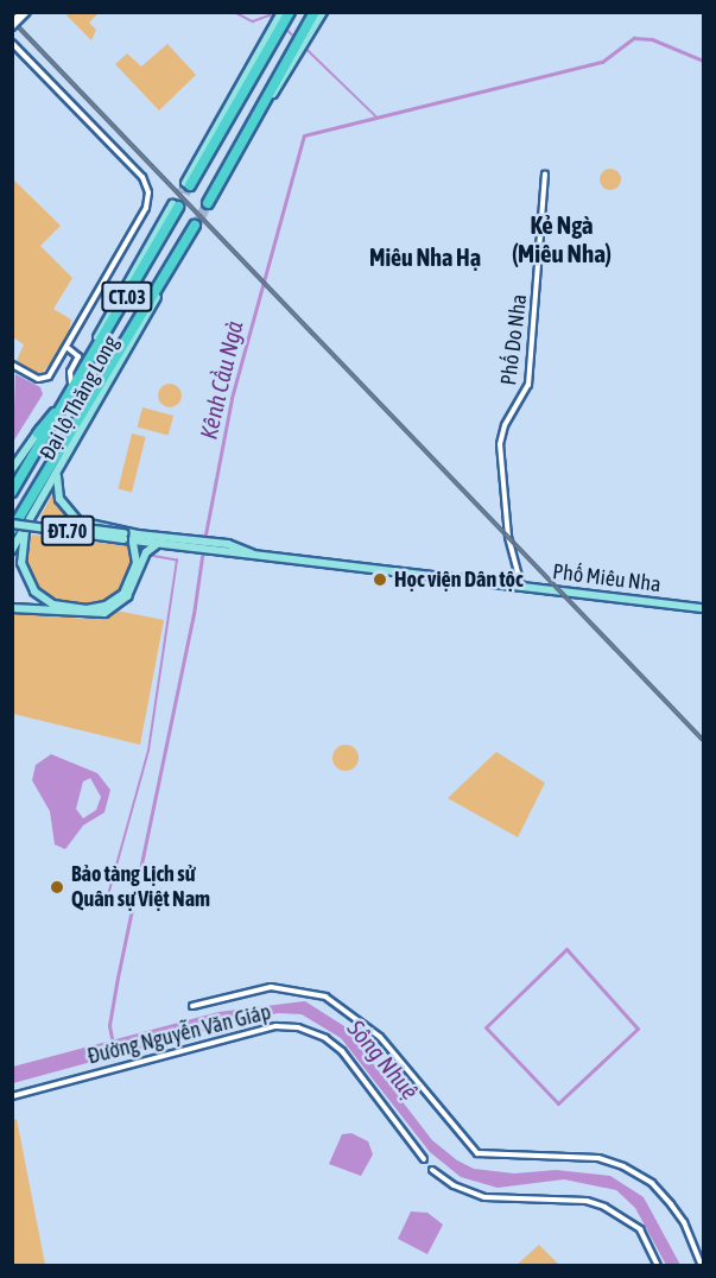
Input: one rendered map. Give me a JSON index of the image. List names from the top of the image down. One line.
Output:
{"streets":{"highway":["CT.03"],"main road":["Đại lộ Thăng Long","ĐT.70","Phố Miêu Nha"],"street":["Phố Do Nha","Đường Nguyễn Văn Giáp"]},"crossings":[["CT.03","Đại lộ Thăng Long"],["Phố Do Nha","Phố Miêu Nha"],["ĐT.70","Phố Miêu Nha"]],"districts":["Kẻ Ngà (Miêu Nha)","Miêu Nha Hạ"],"water":["Kênh Cầu Ngà","Sông Nhuệ"],"places":["Học viện Dân tộc","Bảo tàng Lịch sử Quân sự Việt Nam"]}
